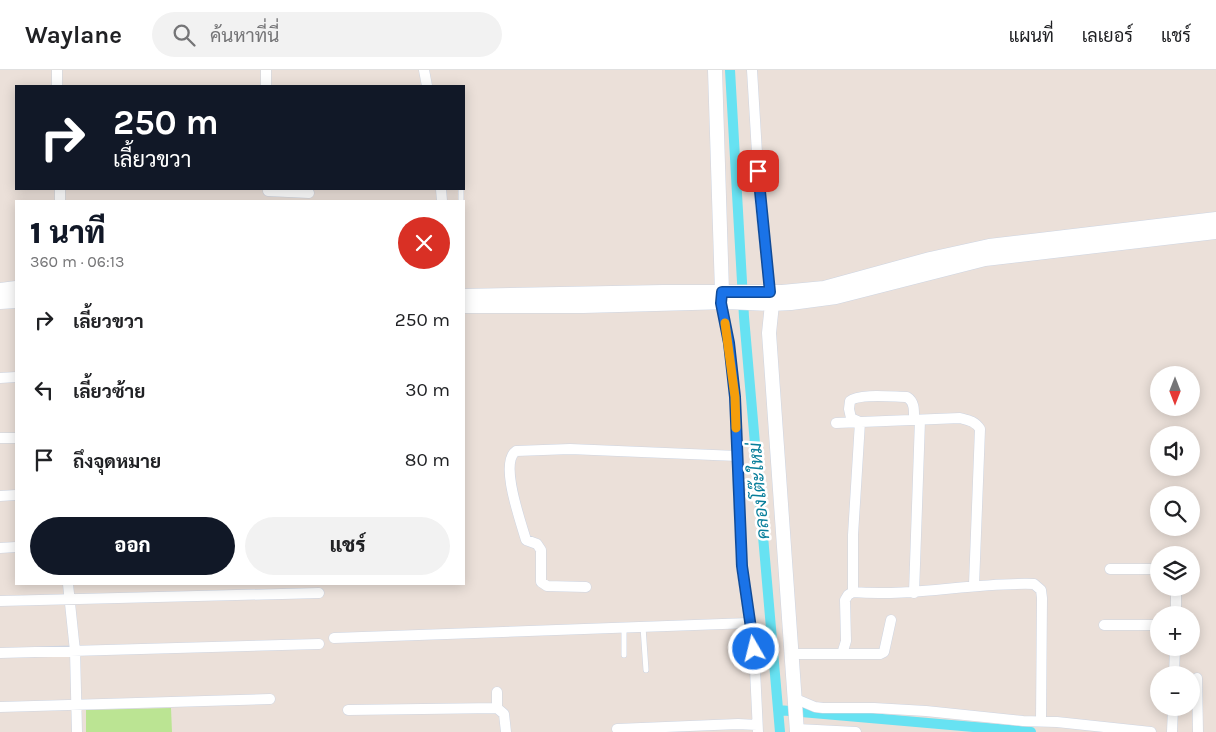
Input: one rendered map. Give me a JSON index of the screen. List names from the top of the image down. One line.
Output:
{"water":["คลองโต๊ะใหม่"],"north":"bottom","page":{"header":"Waylane","search":"ค้นหาที่นี่","nav":["แผนที่","เลเยอร์","แชร์"],"turn":["250 m","เลี้ยวขวา"],"heading":["1 นาที","360 m · 06:13"],"list":[{"name":"เลี้ยวขวา","value":"250 m"},{"name":"เลี้ยวซ้าย","value":"30 m"},{"name":"ถึงจุดหมาย","value":"80 m"}],"map_buttons":["+","−"],"buttons":["ออก","แชร์"]}}
